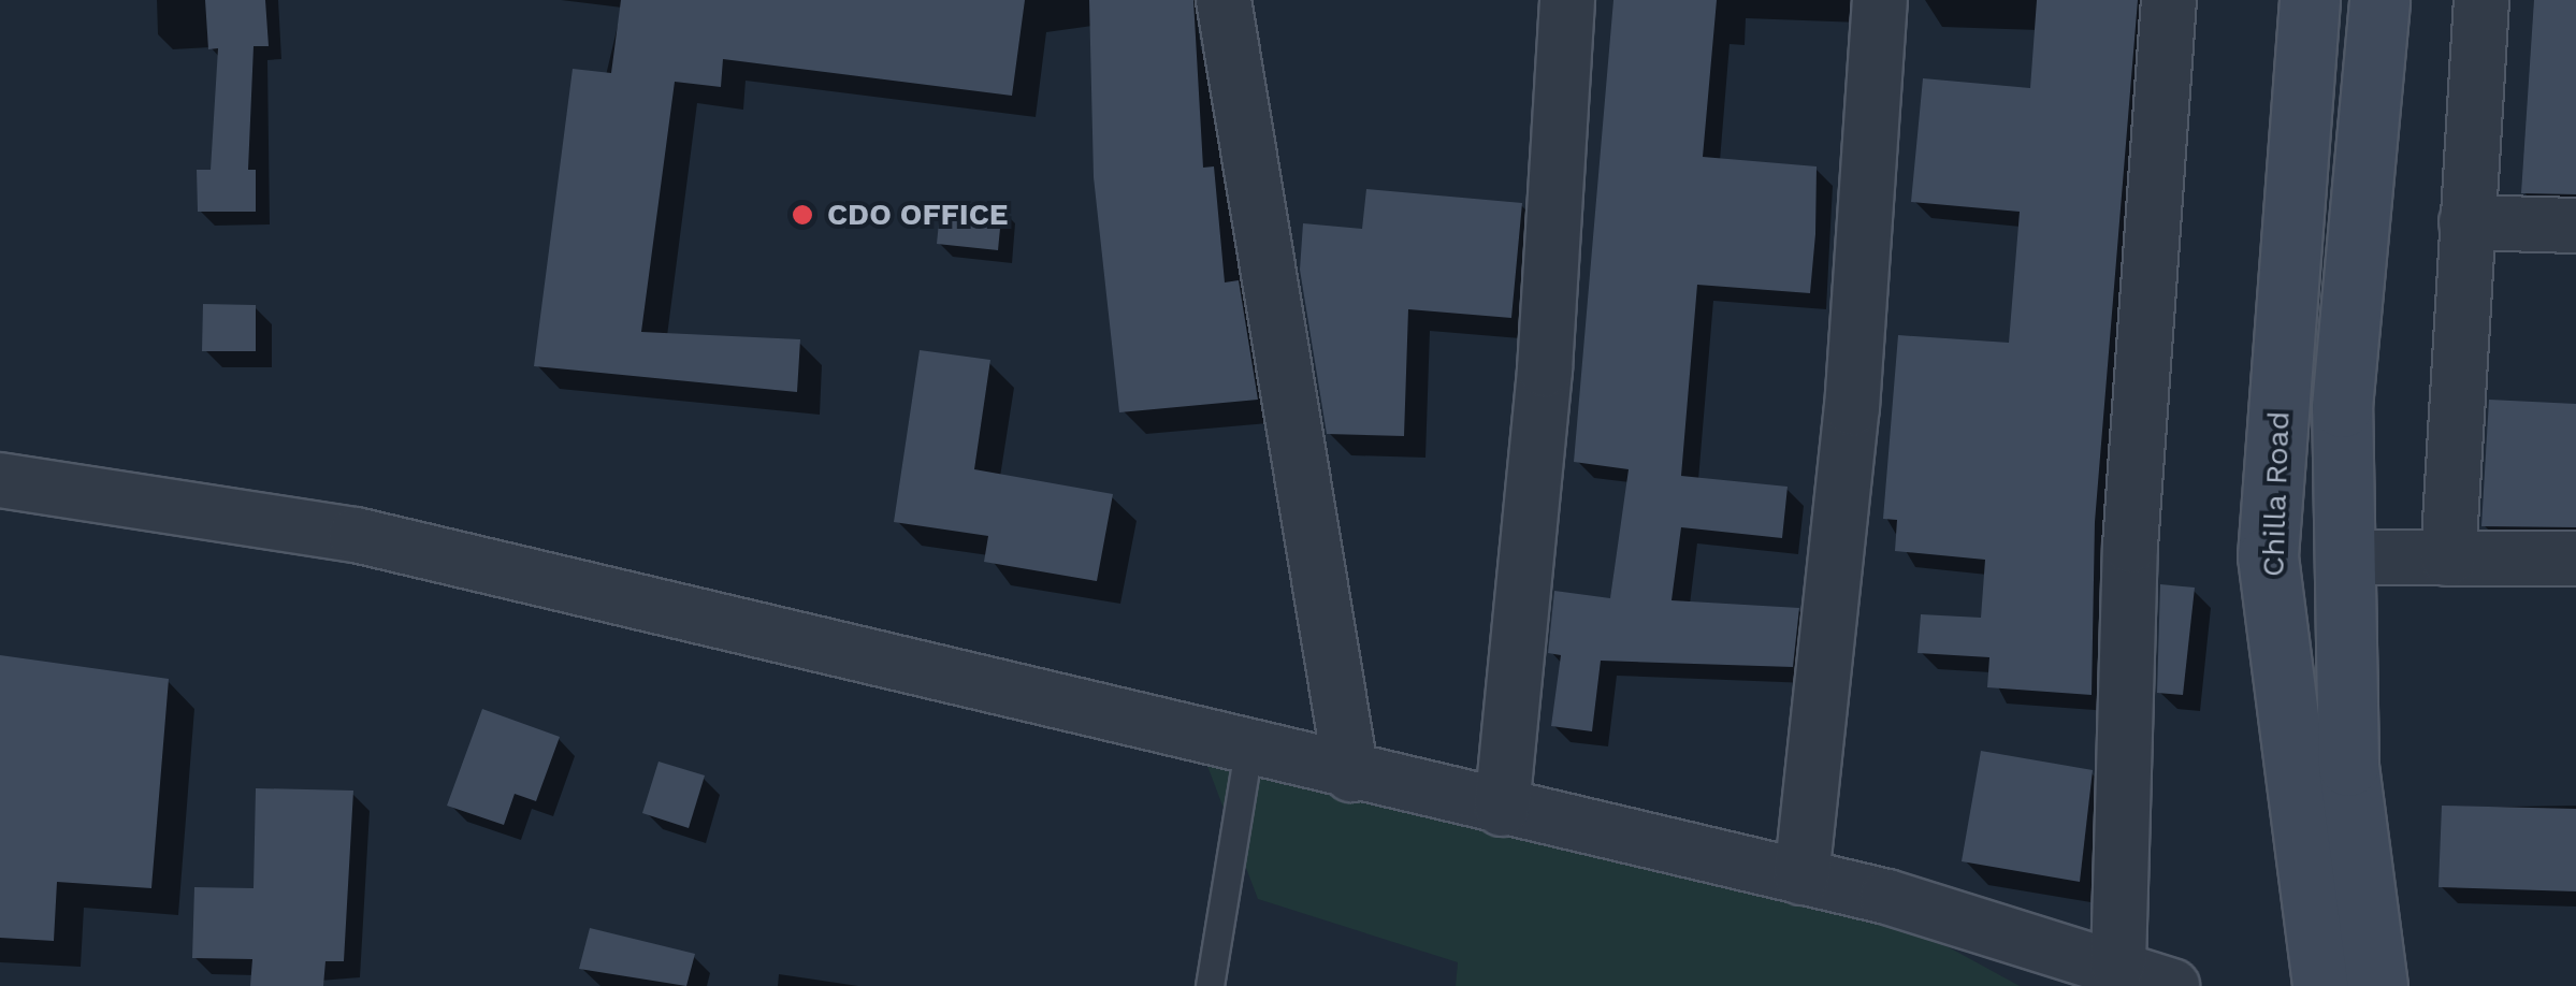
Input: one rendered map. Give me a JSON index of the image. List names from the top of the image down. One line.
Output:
{"streets":{"main road":["Chilla Road"]},"places":["CDO OFFICE"]}
